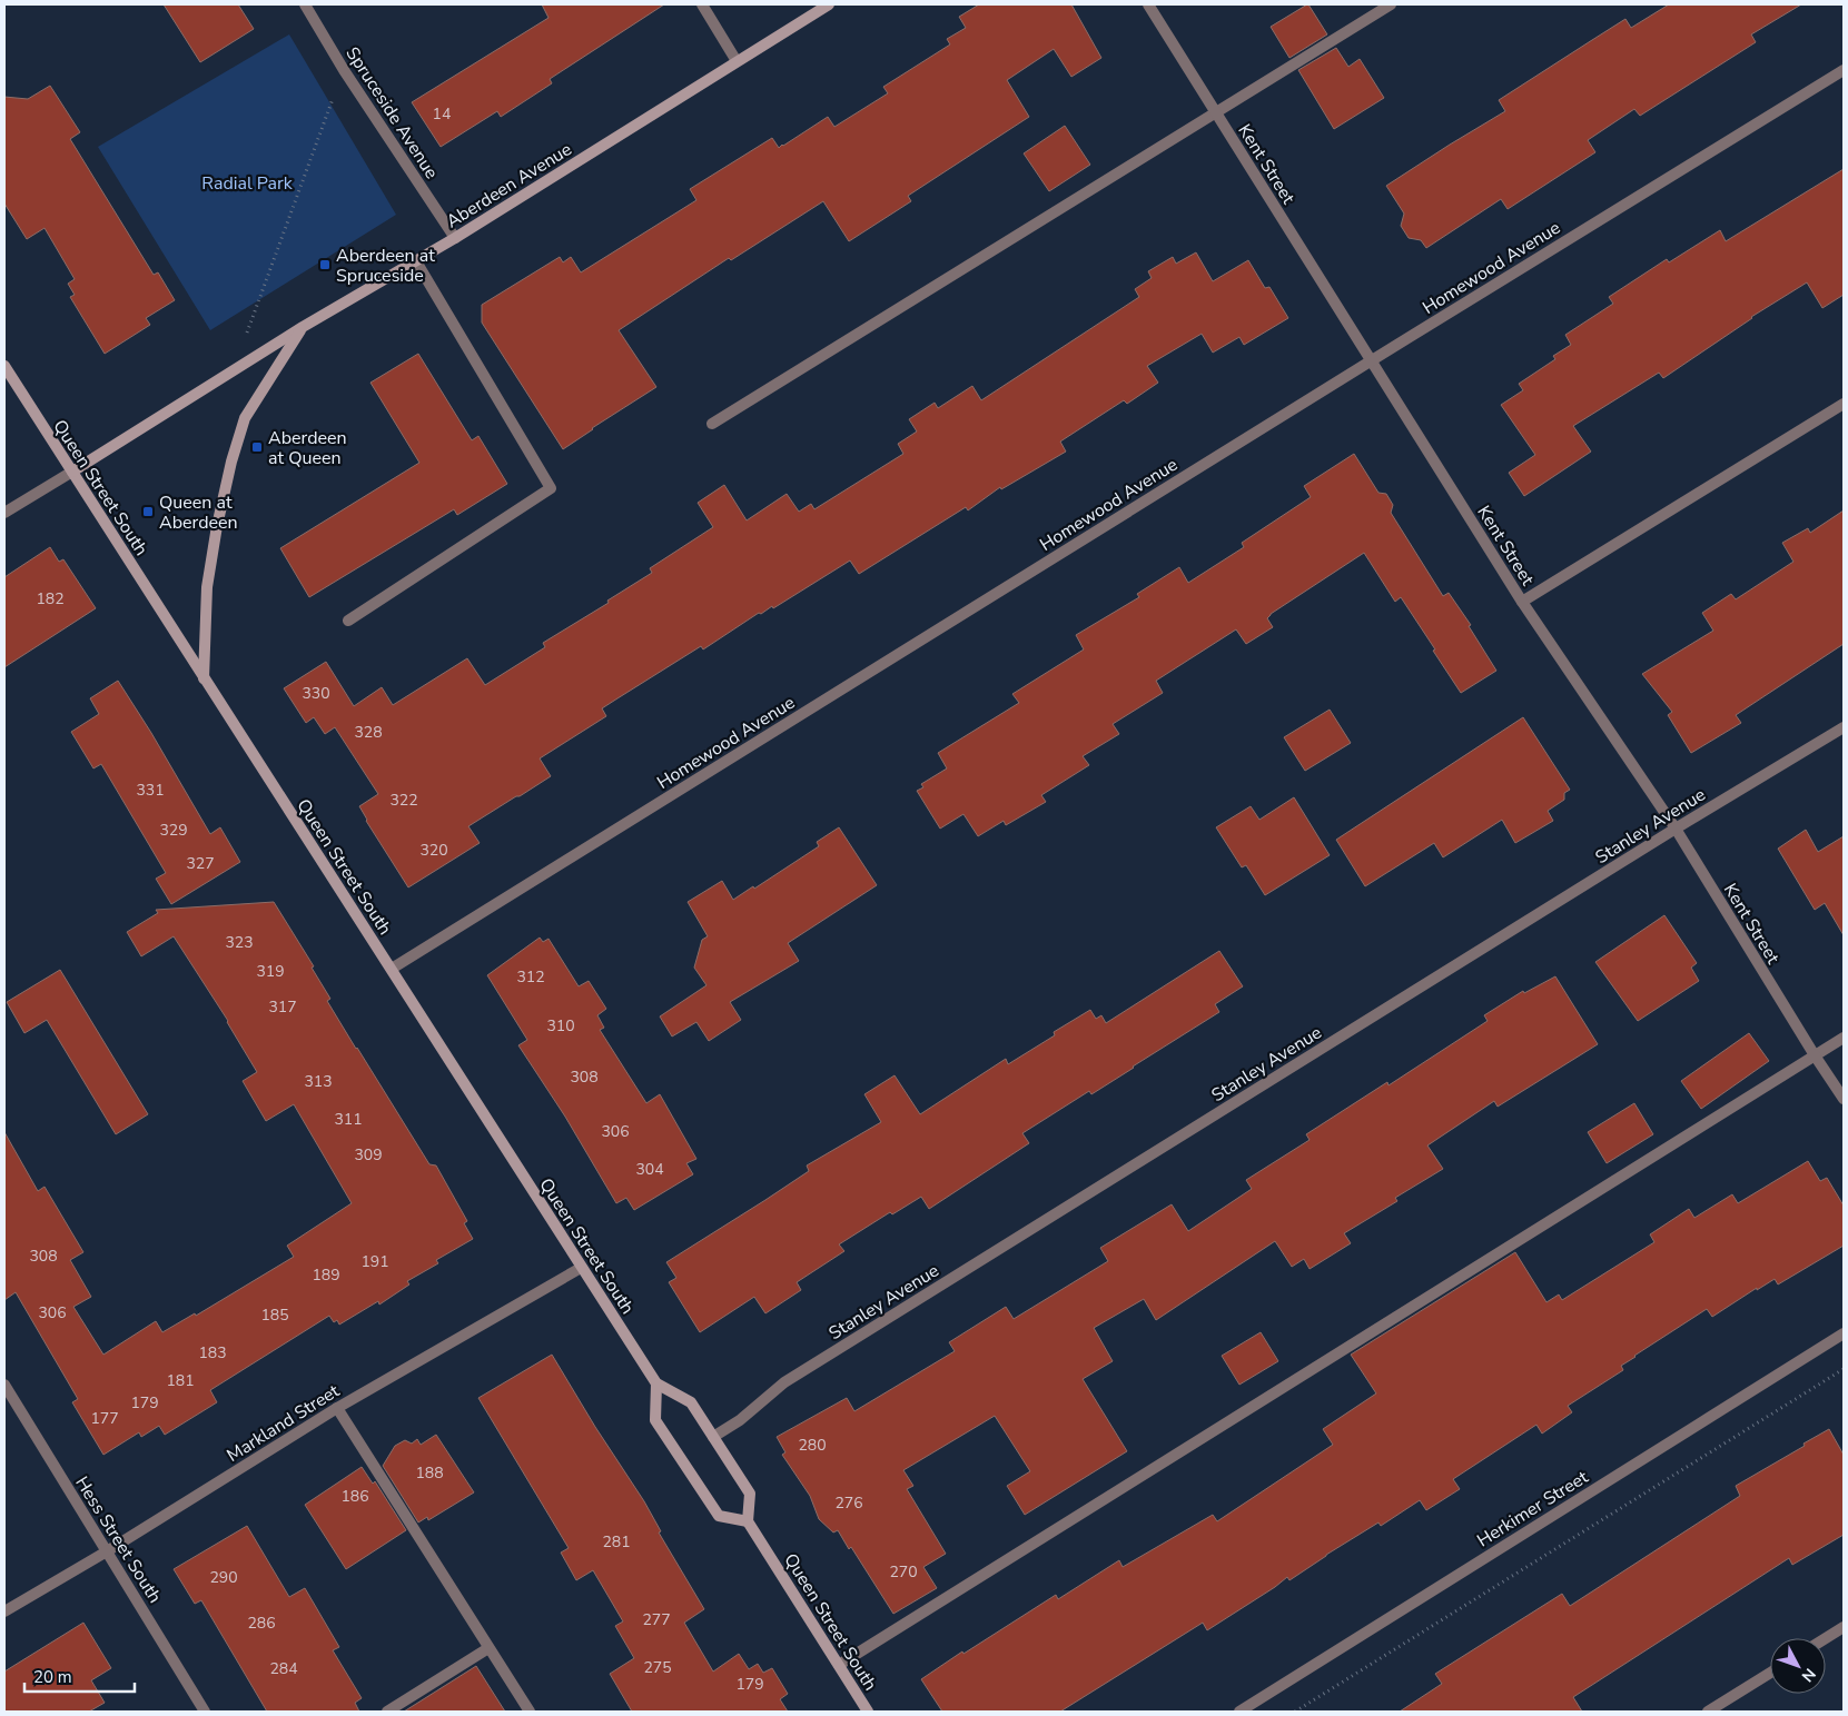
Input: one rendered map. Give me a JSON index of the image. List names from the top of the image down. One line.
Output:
{"streets":{"main road":["Aberdeen Avenue","Queen Street South"],"street":["Spruceside Avenue","Kent Street","Homewood Avenue","Stanley Avenue","Markland Street","Herkimer Street","Hess Street South"]},"crossings":[["Spruceside Avenue","Aberdeen Avenue"],["Kent Street","Homewood Avenue"],["Kent Street","Stanley Avenue"],["Aberdeen Avenue","Queen Street South"],["Homewood Avenue","Queen Street South"],["Queen Street South","Stanley Avenue"],["Queen Street South","Markland Street"],["Markland Street","Hess Street South"]],"parks":["Radial Park"],"places":{"transit":["Aberdeen at Spruceside","Aberdeen at Queen","Queen at Aberdeen"]},"house_numbers":["14","182","330","328","331","322","329","320","327","323","319","312","317","310","308","313","311","306","309","304","308","191","189","306","185","183","181","179","177","280","188","186","276","281","270","290","277","286","275","284","179"],"scale_bar":"20 m","north":"bottom right"}
